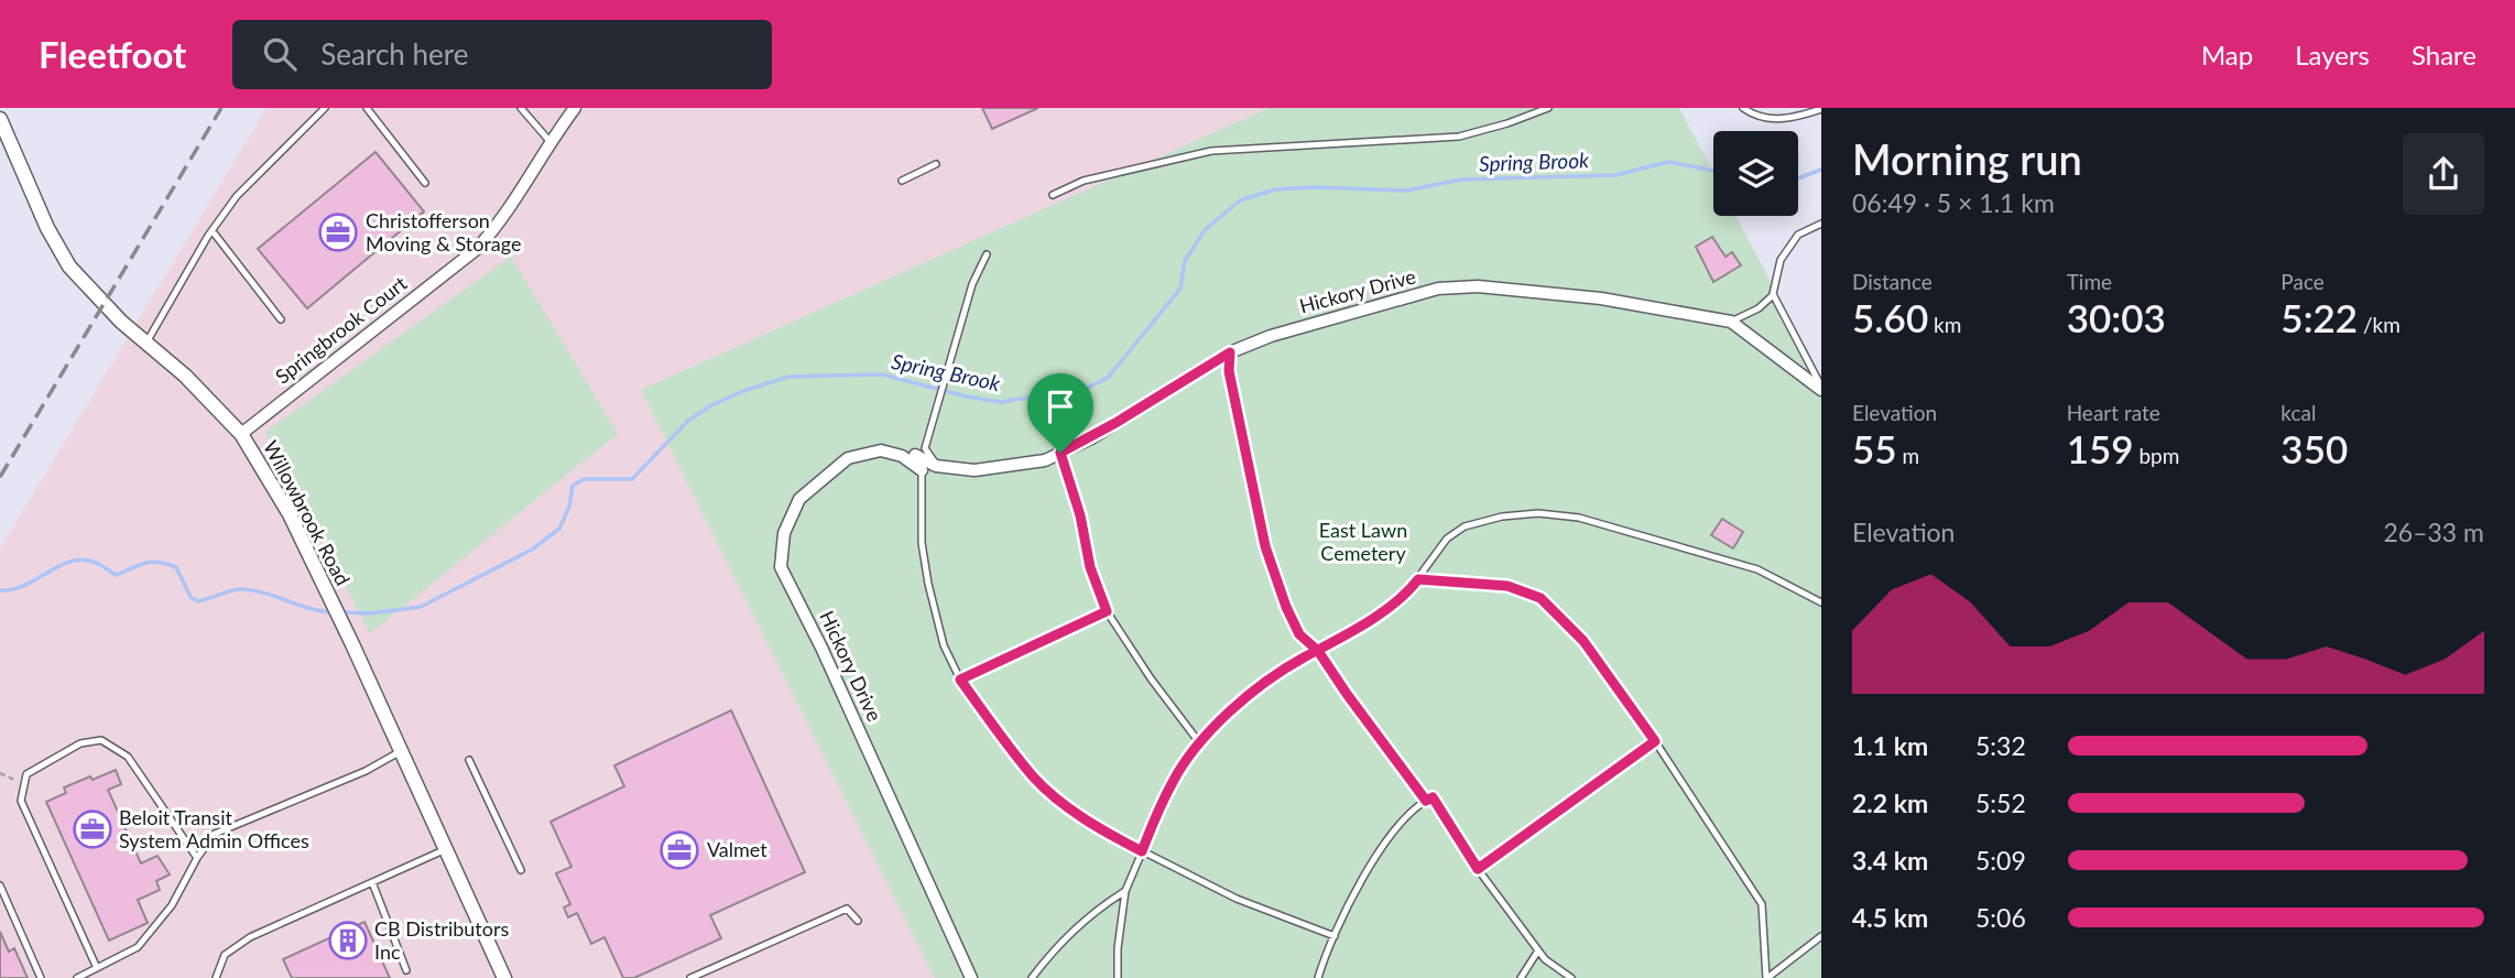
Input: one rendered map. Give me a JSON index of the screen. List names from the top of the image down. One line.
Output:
{"streets":{"street":["Hickory Drive","Springbrook Court","Willowbrook Road"]},"crossings":[["Springbrook Court","Willowbrook Road"]],"water":["Spring Brook"],"parks":["East Lawn Cemetery"],"places":{"office":["Christofferson Moving & Storage","Beloit Transit System Admin Offices","Valmet"],"building":["CB Distributors Inc"]},"page":{"header":"Fleetfoot","search":"Search here","nav":["Map","Layers","Share"],"heading":["Morning run","06:49 · 5 × 1.1 km"],"stats":[["Distance","5.60 km"],["Time","30:03"],["Pace","5:22 /km"],["Elevation","55 m"],["Heart rate","159 bpm"],["kcal","350"]],"chart":["Elevation","26–33 m"],"list":[{"name":"1.1 km","note":"5:32"},{"name":"2.2 km","note":"5:52"},{"name":"3.4 km","note":"5:09"},{"name":"4.5 km","note":"5:06"}]}}
